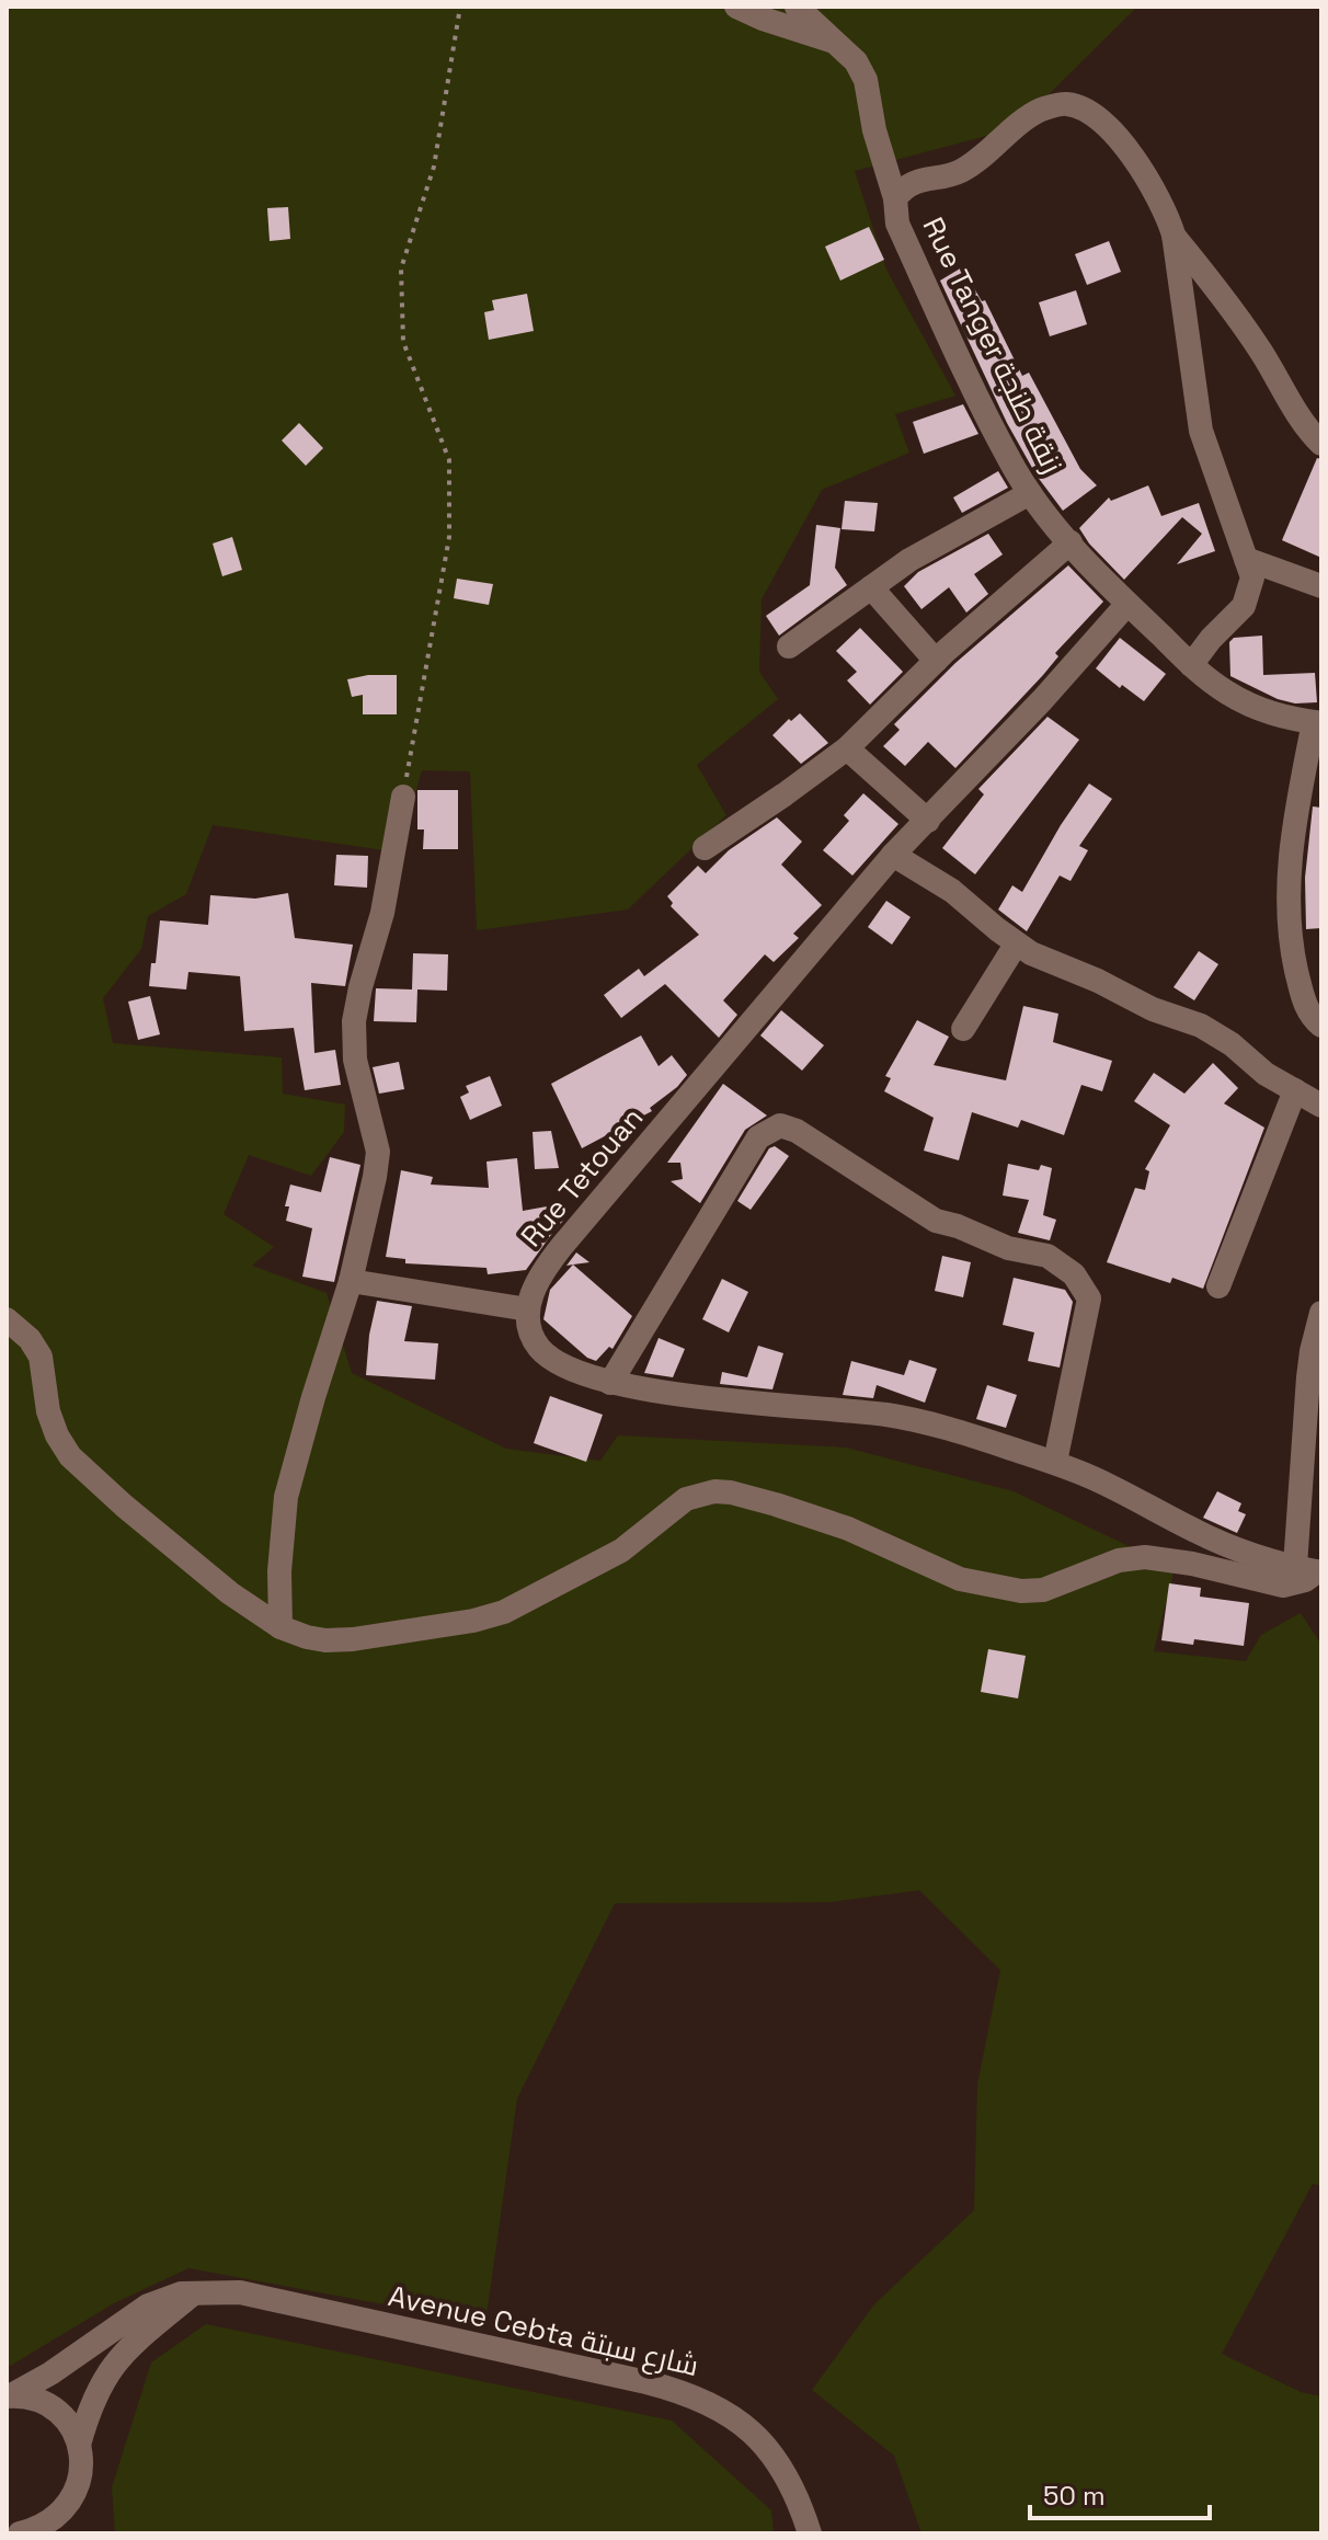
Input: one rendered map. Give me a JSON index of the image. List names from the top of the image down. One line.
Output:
{"streets":{"street":["Rue Tanger زنقة طنجة","Rue Tetouan","Avenue Cebta شارع سبتة"]},"crossings":[["Rue Tanger زنقة طنجة","Rue Tetouan"]],"scale_bar":"50 m"}
